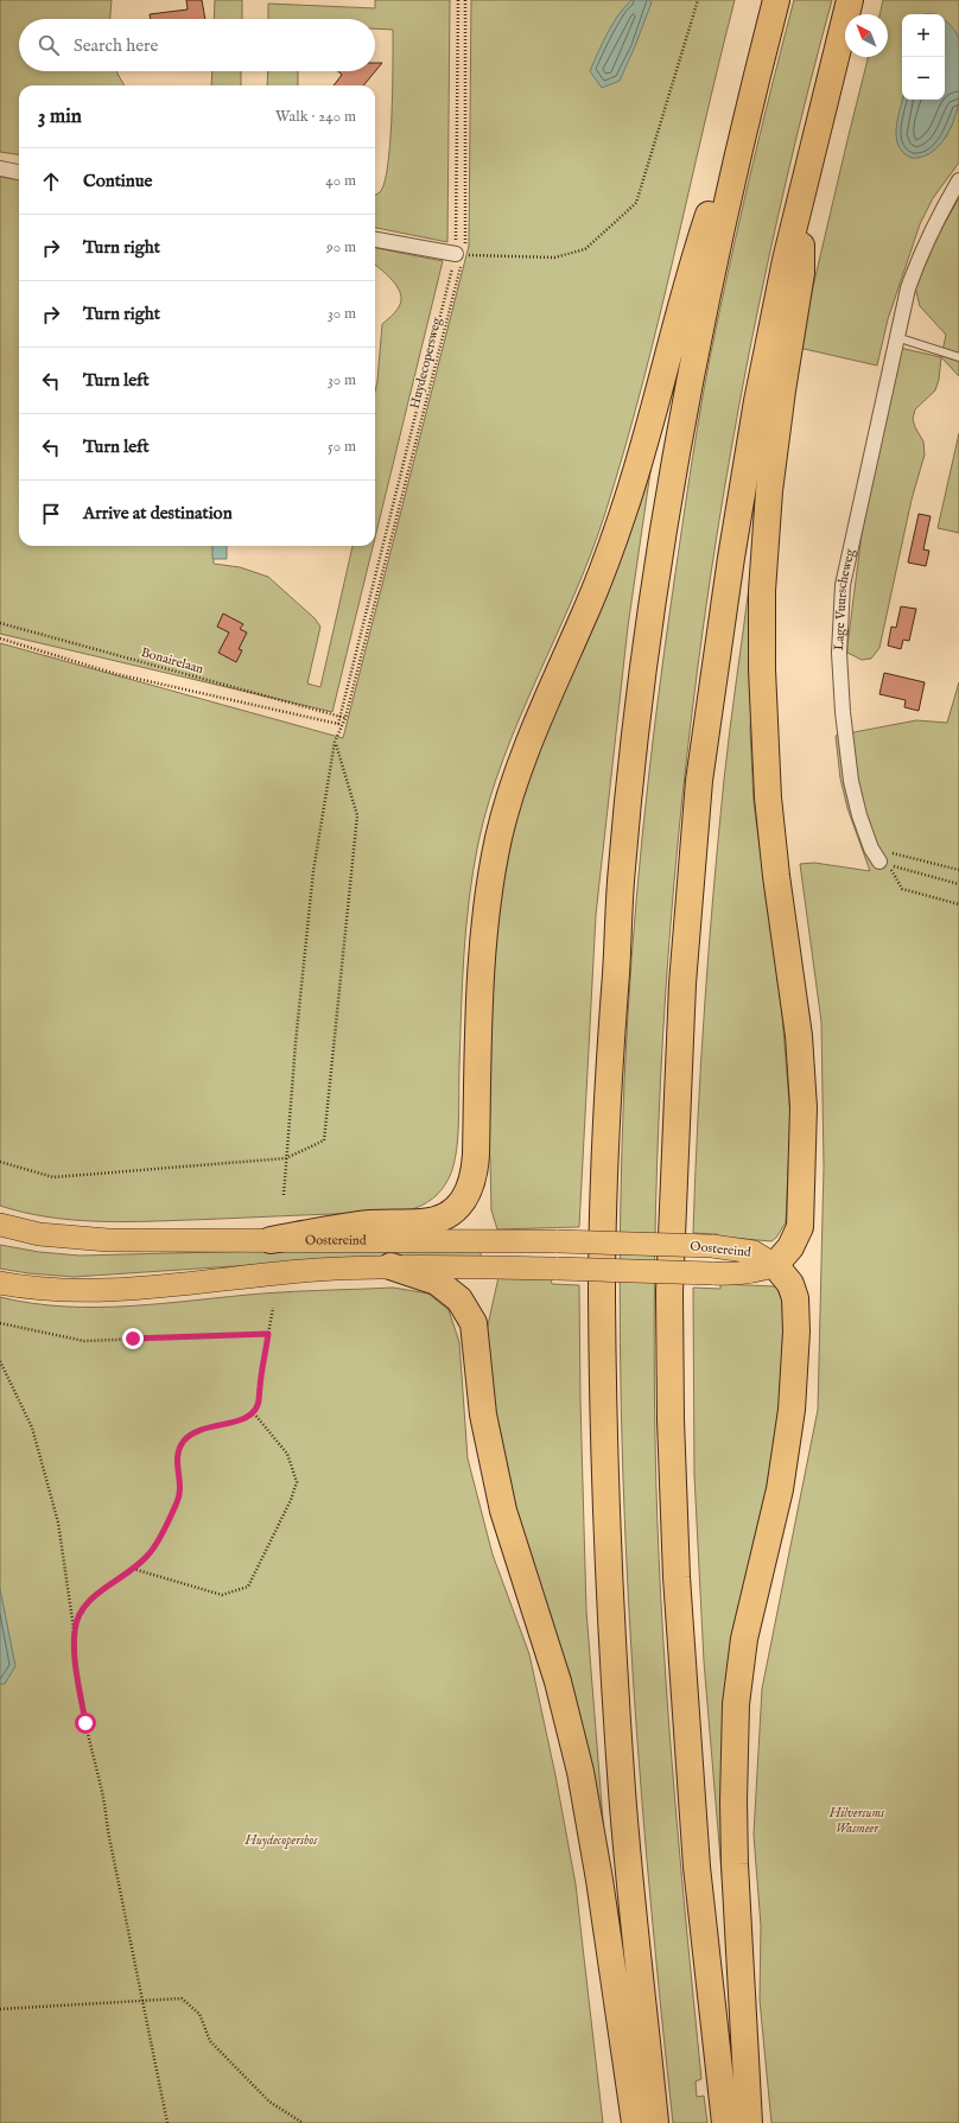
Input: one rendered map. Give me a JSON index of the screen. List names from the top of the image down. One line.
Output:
{"streets":{"main road":["Oostereind"],"street":["Lage Vuurscheweg"],"path":["Huydecopersweg","Bonairelaan"]},"crossings":[["Huydecopersweg","Bonairelaan"]],"parks":["Hilversums Wasmeer","Huydecopersbos"],"north":"top left","page":{"map_buttons":["+","−"],"search":"Search here","heading":["3 min","Walk · 240 m"],"list":[["Continue","40 m"],["Turn right","90 m"],["Turn right","30 m"],["Turn left","30 m"],["Turn left","50 m"],"Arrive at destination"]}}
